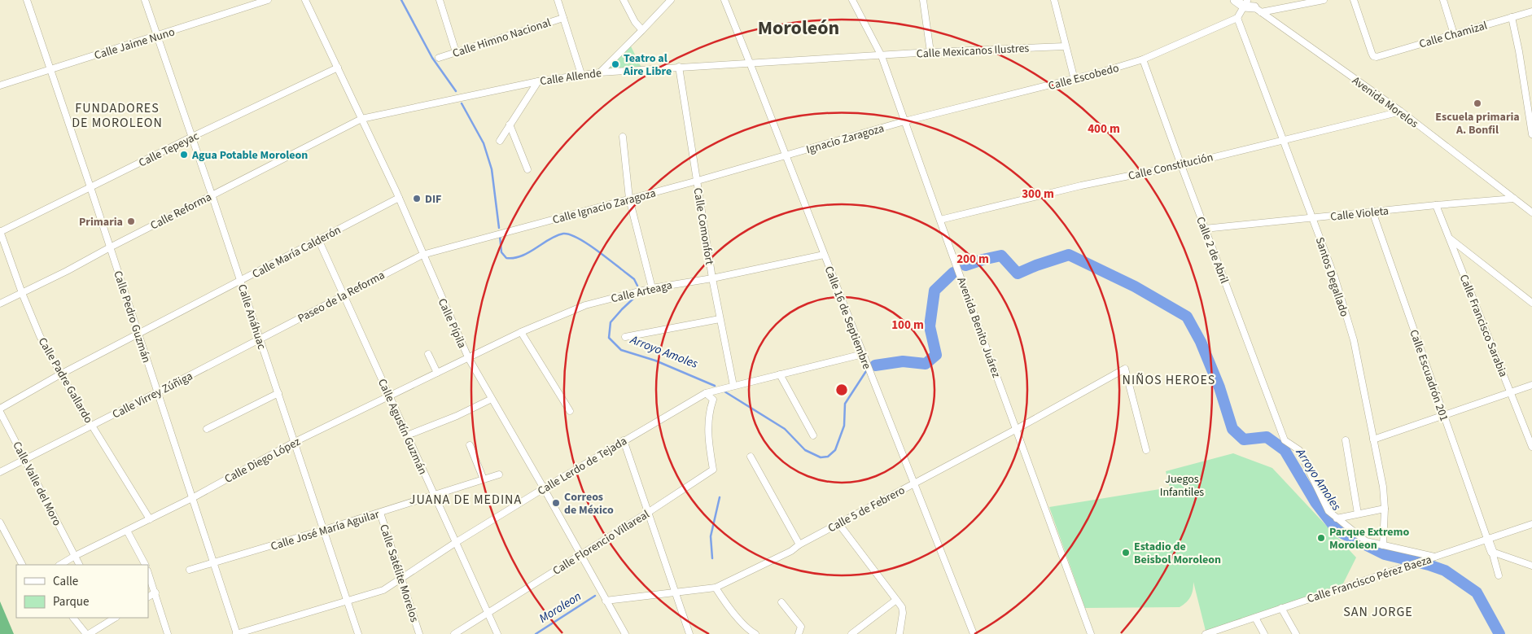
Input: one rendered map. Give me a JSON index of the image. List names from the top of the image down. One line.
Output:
{"streets":{"street":["Calle Chamizal","Calle Himno Nacional","Calle Jaime Nuno","Calle Mexicanos Ilustres","Calle Allende","Calle Escobedo","Avenida Morelos","Ignacio Zaragoza","Calle Tepeyac","Calle Constitución","Calle Ignacio Zaragoza","Calle Reforma","Calle Violeta","Calle Comonfort","Calle 2 de Abril","Calle María Calderón","Santos Degallado","Calle Arteaga","Paseo de la Reforma","Calle Pedro Guzmán","Calle Anáhuac","Calle 16 de Septiembre","Calle Pípila","Calle Francisco Sarabia","Avenida Benito Juárez","Calle Escuadrón 201","Calle Padre Gallardo","Calle Virrey Zúñiga","Calle Agustín Guzmán","Calle Diego López","Calle Lerdo de Tejada","Calle Valle del Moro","Calle 5 de Febrero","Calle José María Aguilar","Calle Florencio Villareal","Calle Satélite Morelos","Calle Francisco Pérez Baeza"]},"crossings":[["Calle Jaime Nuno","Calle Pedro Guzmán"],["Calle Jaime Nuno","Calle Anáhuac"],["Calle Mexicanos Ilustres","Calle Allende"],["Calle Mexicanos Ilustres","Avenida Benito Juárez"],["Calle Allende","Calle Reforma"],["Calle Allende","Calle Comonfort"],["Calle Allende","Calle 16 de Septiembre"],["Calle Allende","Calle Pípila"],["Calle Allende","Avenida Benito Juárez"],["Calle Escobedo","Ignacio Zaragoza"],["Calle Escobedo","Calle 2 de Abril"],["Calle Escobedo","Santos Degallado"],["Calle Escobedo","Avenida Benito Juárez"],["Avenida Morelos","Calle Constitución"],["Avenida Morelos","Calle Violeta"],["Ignacio Zaragoza","Calle Ignacio Zaragoza"],["Ignacio Zaragoza","Calle 16 de Septiembre"],["Ignacio Zaragoza","Avenida Benito Juárez"],["Calle Tepeyac","Calle Pedro Guzmán"],["Calle Tepeyac","Calle Anáhuac"],["Calle Tepeyac","Calle Pípila"],["Calle Tepeyac","Calle Padre Gallardo"],["Calle Constitución","Calle 2 de Abril"],["Calle Constitución","Santos Degallado"],["Calle Constitución","Avenida Benito Juárez"],["Calle Ignacio Zaragoza","Calle Comonfort"],["Calle Ignacio Zaragoza","Paseo de la Reforma"],["Calle Ignacio Zaragoza","Calle 16 de Septiembre"],["Calle Ignacio Zaragoza","Calle Pípila"],["Calle Reforma","Calle Pedro Guzmán"],["Calle Reforma","Calle Anáhuac"],["Calle Reforma","Calle Pípila"],["Calle Reforma","Calle Padre Gallardo"],["Calle Violeta","Calle 2 de Abril"],["Calle Violeta","Santos Degallado"],["Calle Violeta","Calle Francisco Sarabia"],["Calle Violeta","Calle Escuadrón 201"],["Calle Comonfort","Calle Arteaga"],["Calle Comonfort","Calle Lerdo de Tejada"],["Calle María Calderón","Calle Pedro Guzmán"],["Calle María Calderón","Calle Anáhuac"],["Calle María Calderón","Calle Pípila"],["Calle María Calderón","Calle Padre Gallardo"],["Calle María Calderón","Calle Agustín Guzmán"],["Calle María Calderón","Calle Valle del Moro"],["Calle Arteaga","Calle 16 de Septiembre"],["Calle Arteaga","Calle Pípila"],["Calle Arteaga","Calle Diego López"],["Paseo de la Reforma","Calle Anáhuac"],["Paseo de la Reforma","Calle Pípila"],["Paseo de la Reforma","Calle Virrey Zúñiga"],["Paseo de la Reforma","Calle Agustín Guzmán"],["Calle Pedro Guzmán","Calle Virrey Zúñiga"],["Calle Pedro Guzmán","Calle Diego López"],["Calle Pedro Guzmán","Calle Lerdo de Tejada"],["Calle Pedro Guzmán","Calle José María Aguilar"],["Calle Anáhuac","Calle Virrey Zúñiga"],["Calle Anáhuac","Calle Diego López"],["Calle Anáhuac","Calle Lerdo de Tejada"],["Calle Anáhuac","Calle José María Aguilar"],["Calle 16 de Septiembre","Calle 5 de Febrero"],["Calle Pípila","Calle Diego López"],["Calle Pípila","Calle Lerdo de Tejada"],["Calle Pípila","Calle 5 de Febrero"],["Calle Pípila","Calle Florencio Villareal"],["Avenida Benito Juárez","Calle 5 de Febrero"],["Calle Escuadrón 201","Calle Francisco Pérez Baeza"],["Calle Padre Gallardo","Calle Virrey Zúñiga"],["Calle Padre Gallardo","Calle Diego López"],["Calle Virrey Zúñiga","Calle Valle del Moro"],["Calle Agustín Guzmán","Calle Diego López"],["Calle Agustín Guzmán","Calle Lerdo de Tejada"],["Calle Agustín Guzmán","Calle José María Aguilar"],["Calle Agustín Guzmán","Calle Florencio Villareal"],["Calle Diego López","Calle Valle del Moro"],["Calle Lerdo de Tejada","Calle Florencio Villareal"],["Calle Lerdo de Tejada","Calle Satélite Morelos"],["Calle José María Aguilar","Calle Satélite Morelos"]],"districts":["Moroleón","FUNDADORES DE MOROLEON","NIÑOS HEROES","JUANA DE MEDINA","SAN JORGE"],"water":["Arroyo Amoles","Moroleon"],"parks":["Juegos Infantiles"],"places":["Teatro al Aire Libre","Escuela primaria A. Bonfil","Agua Potable Moroleon","DIF","Primaria","Correos de México","Parque Extremo Moroleon","Estadio de Beisbol Moroleon"],"legend":["Calle","Parque"],"rings":["400 m","300 m","200 m","100 m"]}
